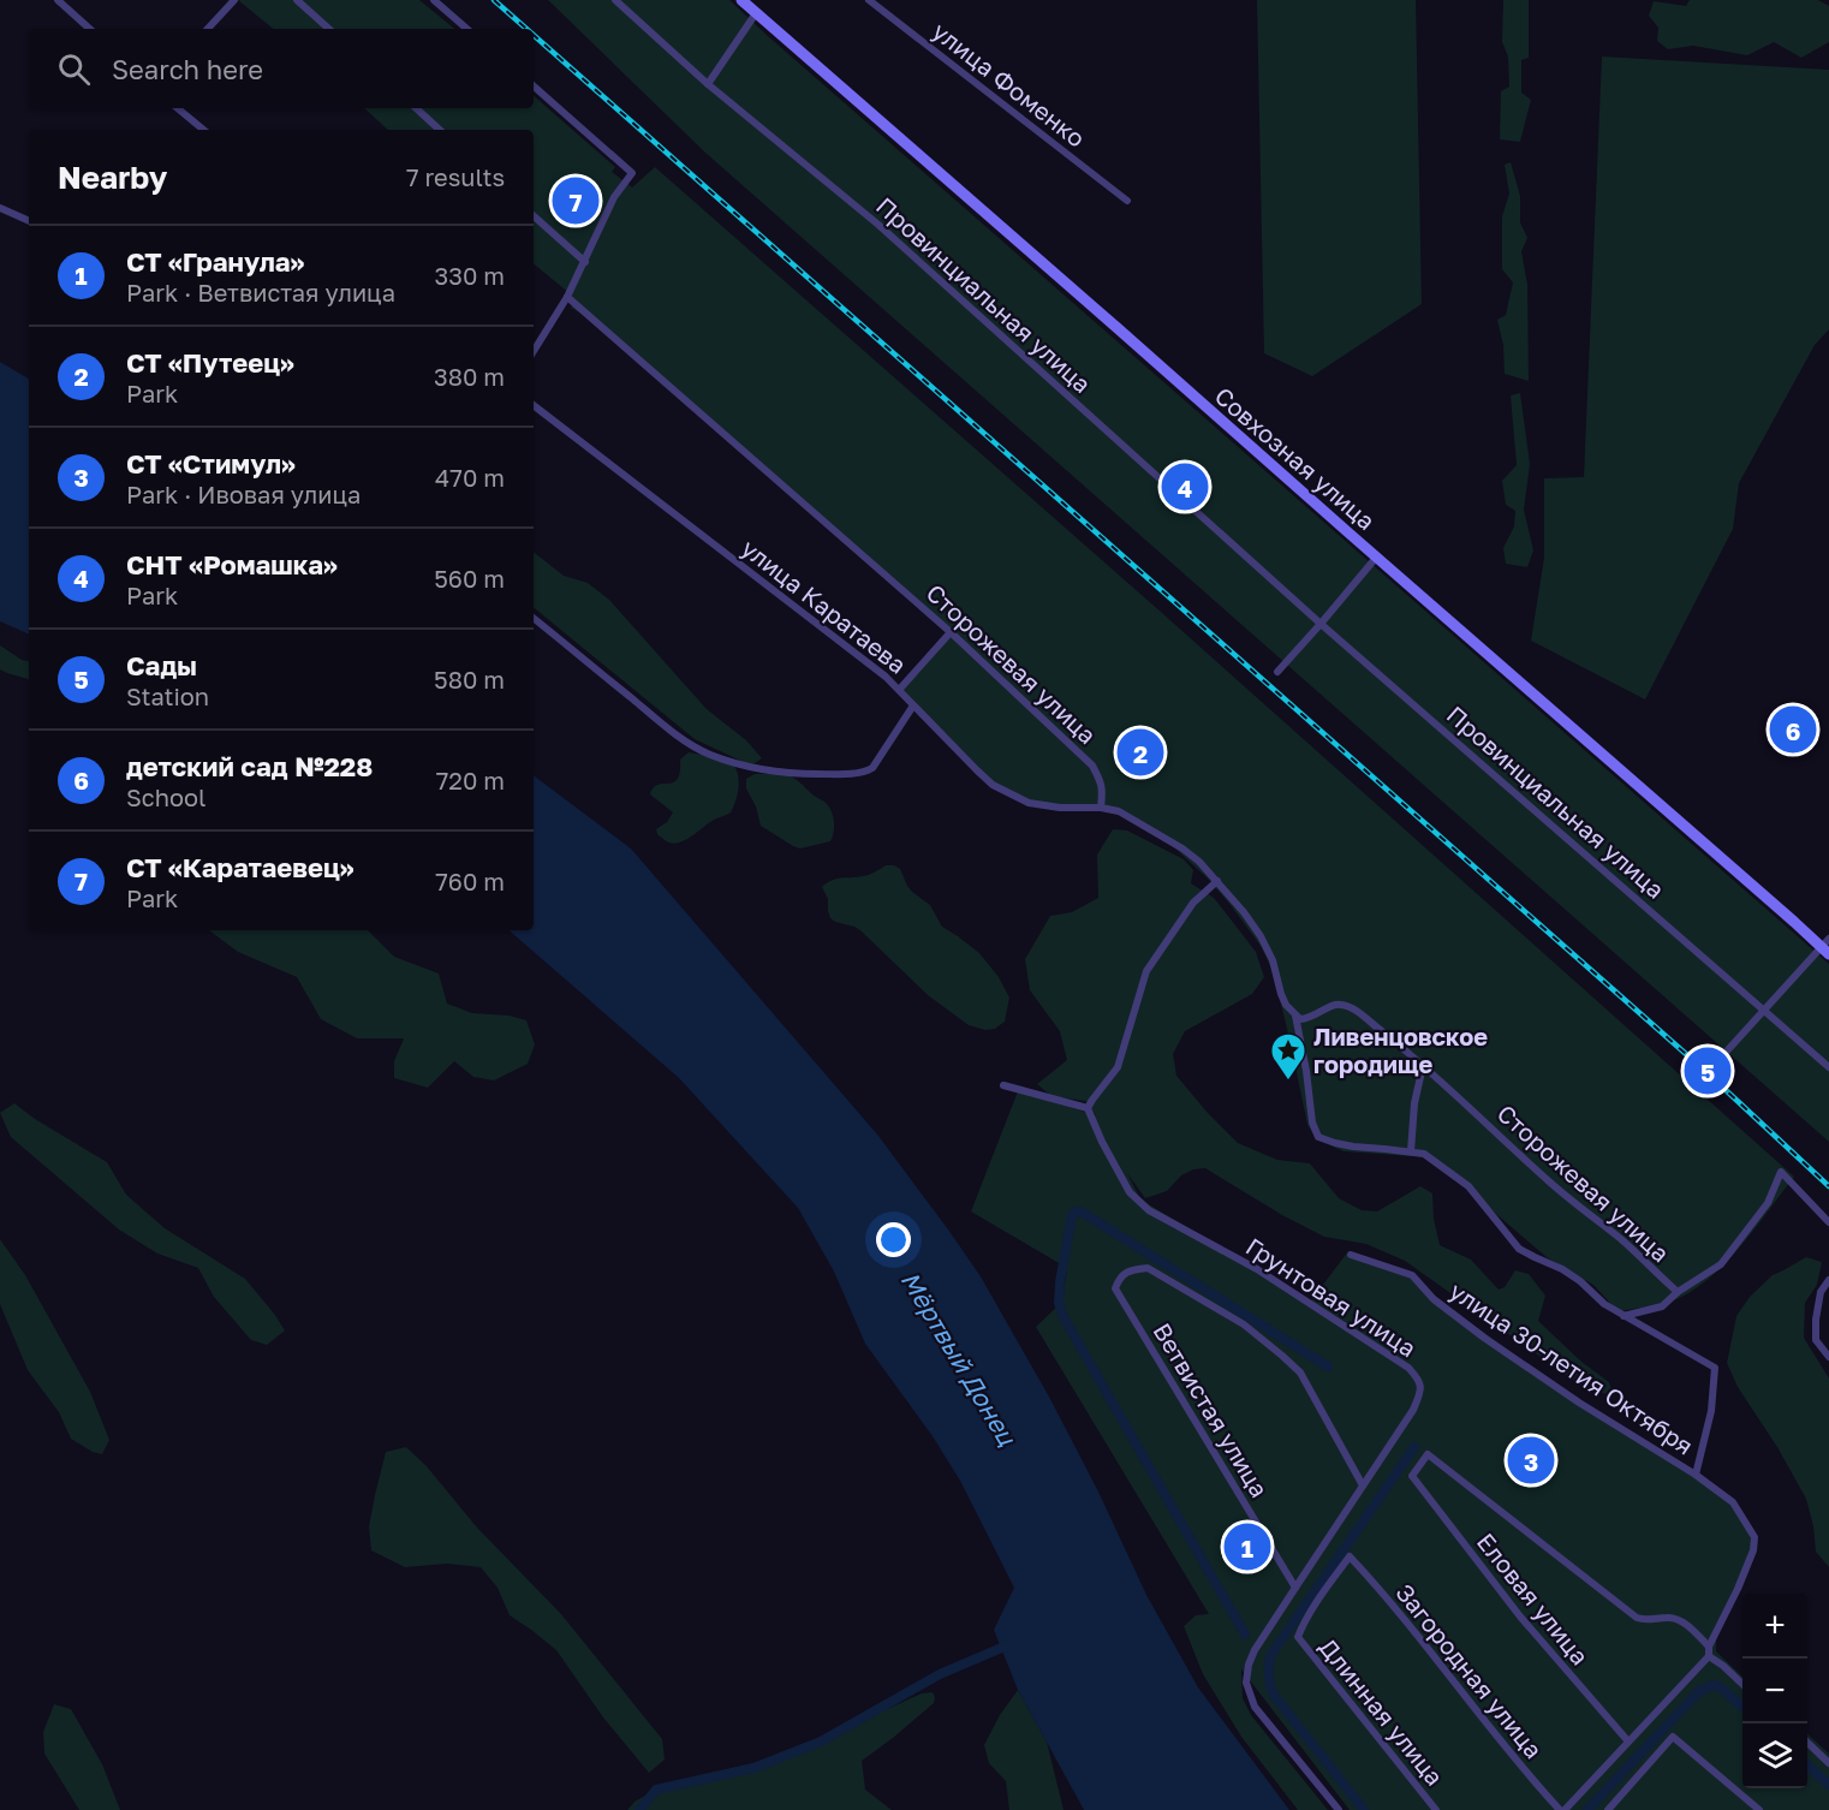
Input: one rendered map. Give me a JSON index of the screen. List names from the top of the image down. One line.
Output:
{"streets":{"street":["улица Фоменко","Провинциальная улица","Совхозная улица","улица Каратаева","Сторожевая улица","Грунтовая улица","улица 30-летия Октября","Ветвистая улица","Еловая улица","Загородная улица","Длинная улица"]},"crossings":[["улица Каратаева","Сторожевая улица"],["Грунтовая улица","Ветвистая улица"],["улица 30-летия Октября","Еловая улица"],["Загородная улица","Длинная улица"]],"water":["Мёртвый Донец"],"places":{"place":["Ливенцовское городище"]},"page":{"search":"Search here","heading":["Nearby","7 results"],"pins":["7","4","6","2","5","3","1"],"list":[{"mark":"1","name":"СТ «Гранула»","note":"Park · Ветвистая улица","value":"330 m"},{"mark":"2","name":"СТ «Путеец»","note":"Park","value":"380 m"},{"mark":"3","name":"СТ «Стимул»","note":"Park · Ивовая улица","value":"470 m"},{"mark":"4","name":"СНТ «Ромашка»","note":"Park","value":"560 m"},{"mark":"5","name":"Сады","note":"Station","value":"580 m"},{"mark":"6","name":"детский сад №228","note":"School","value":"720 m"},{"mark":"7","name":"СТ «Каратаевец»","note":"Park","value":"760 m"}],"map_buttons":["+","−"]}}
